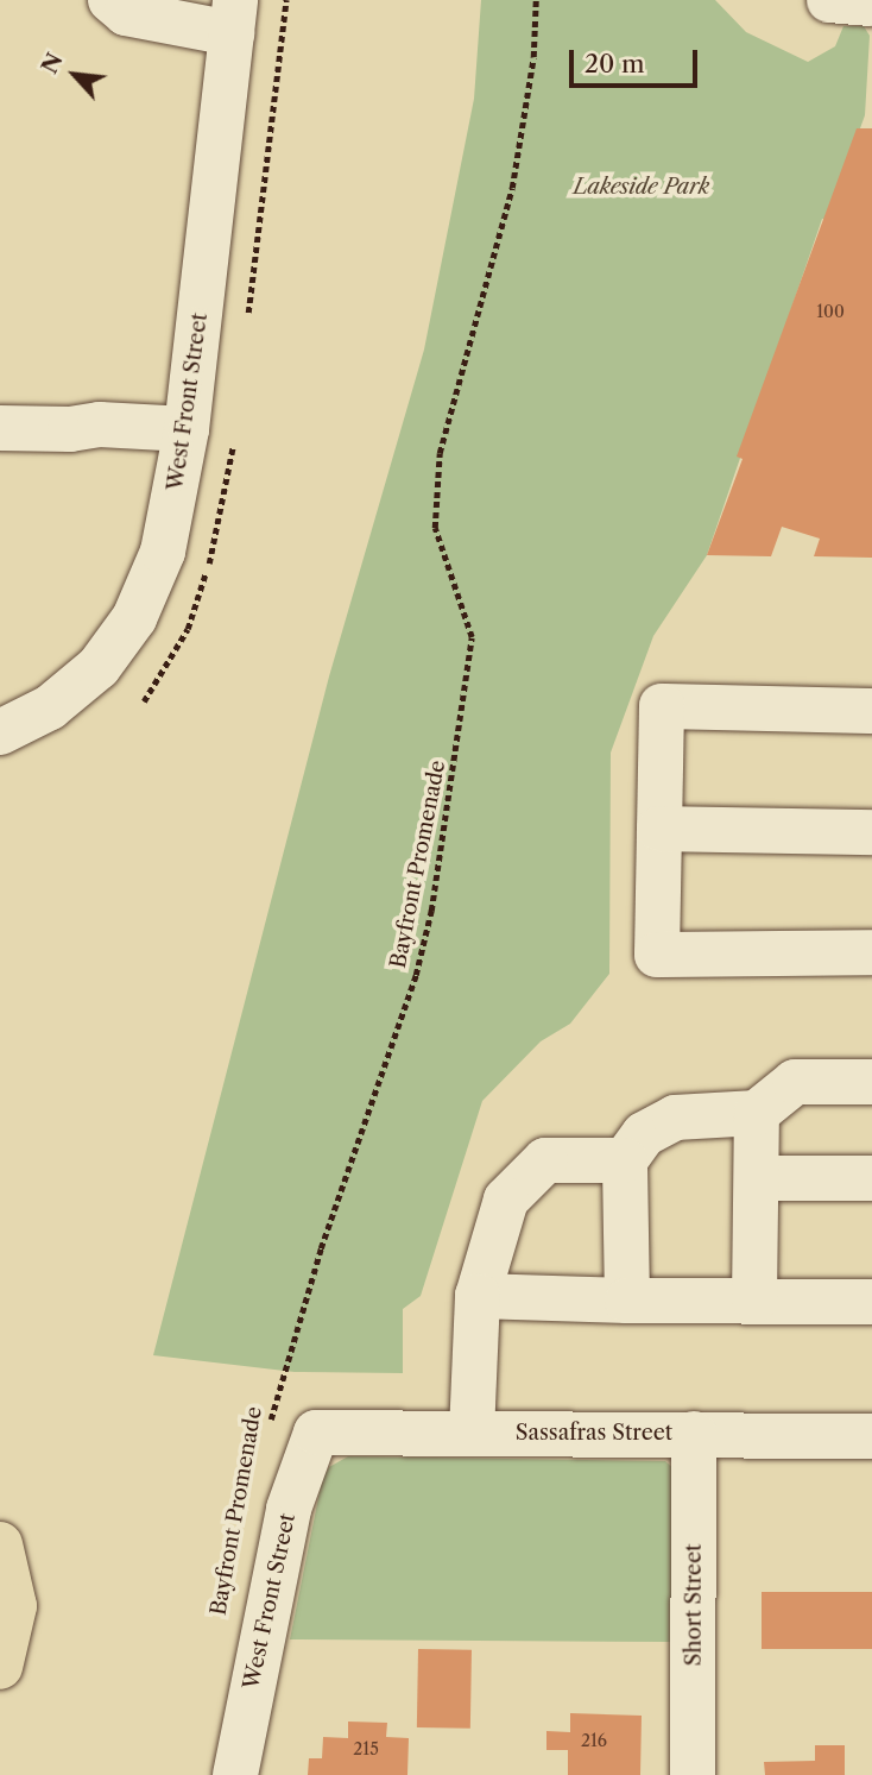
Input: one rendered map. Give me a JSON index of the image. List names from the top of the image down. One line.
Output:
{"streets":{"street":["West Front Street","Sassafras Street","Short Street"],"path":["Bayfront Promenade"]},"crossings":[["West Front Street","Sassafras Street"],["Sassafras Street","Short Street"]],"parks":["Lakeside Park"],"house_numbers":["100","216","215"],"scale_bar":"20 m","north":"top left"}
